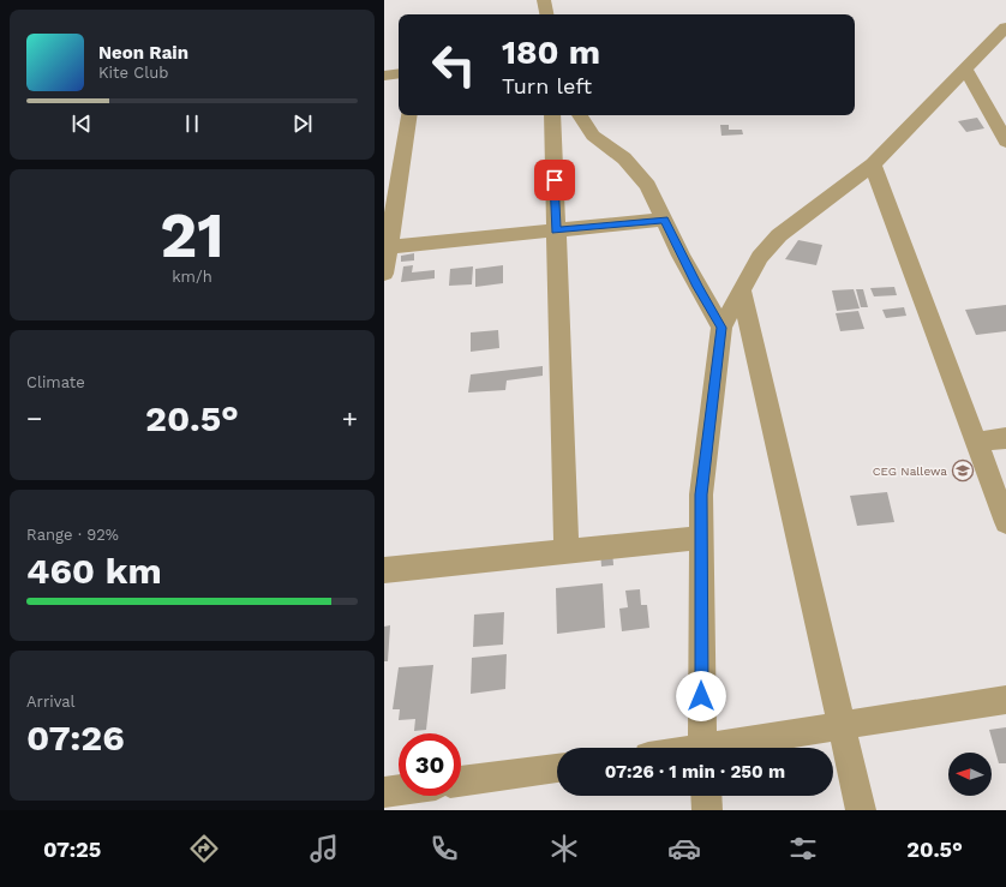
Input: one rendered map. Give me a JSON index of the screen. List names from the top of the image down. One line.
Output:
{"places":{"school or university":["CEG Nallewa"]},"north":"left","page":{"turn":["180 m","Turn left"],"song":["Neon Rain","Kite Club"],"tile":[["21","km/h"],"Climate",["Range · 92%","460 km"],["Arrival","07:26"]],"heat":["−","20.5°","+"],"limit":"30","trip":"07:26 · 1 min · 250 m","tabs":["07:25","20.5°"]}}
